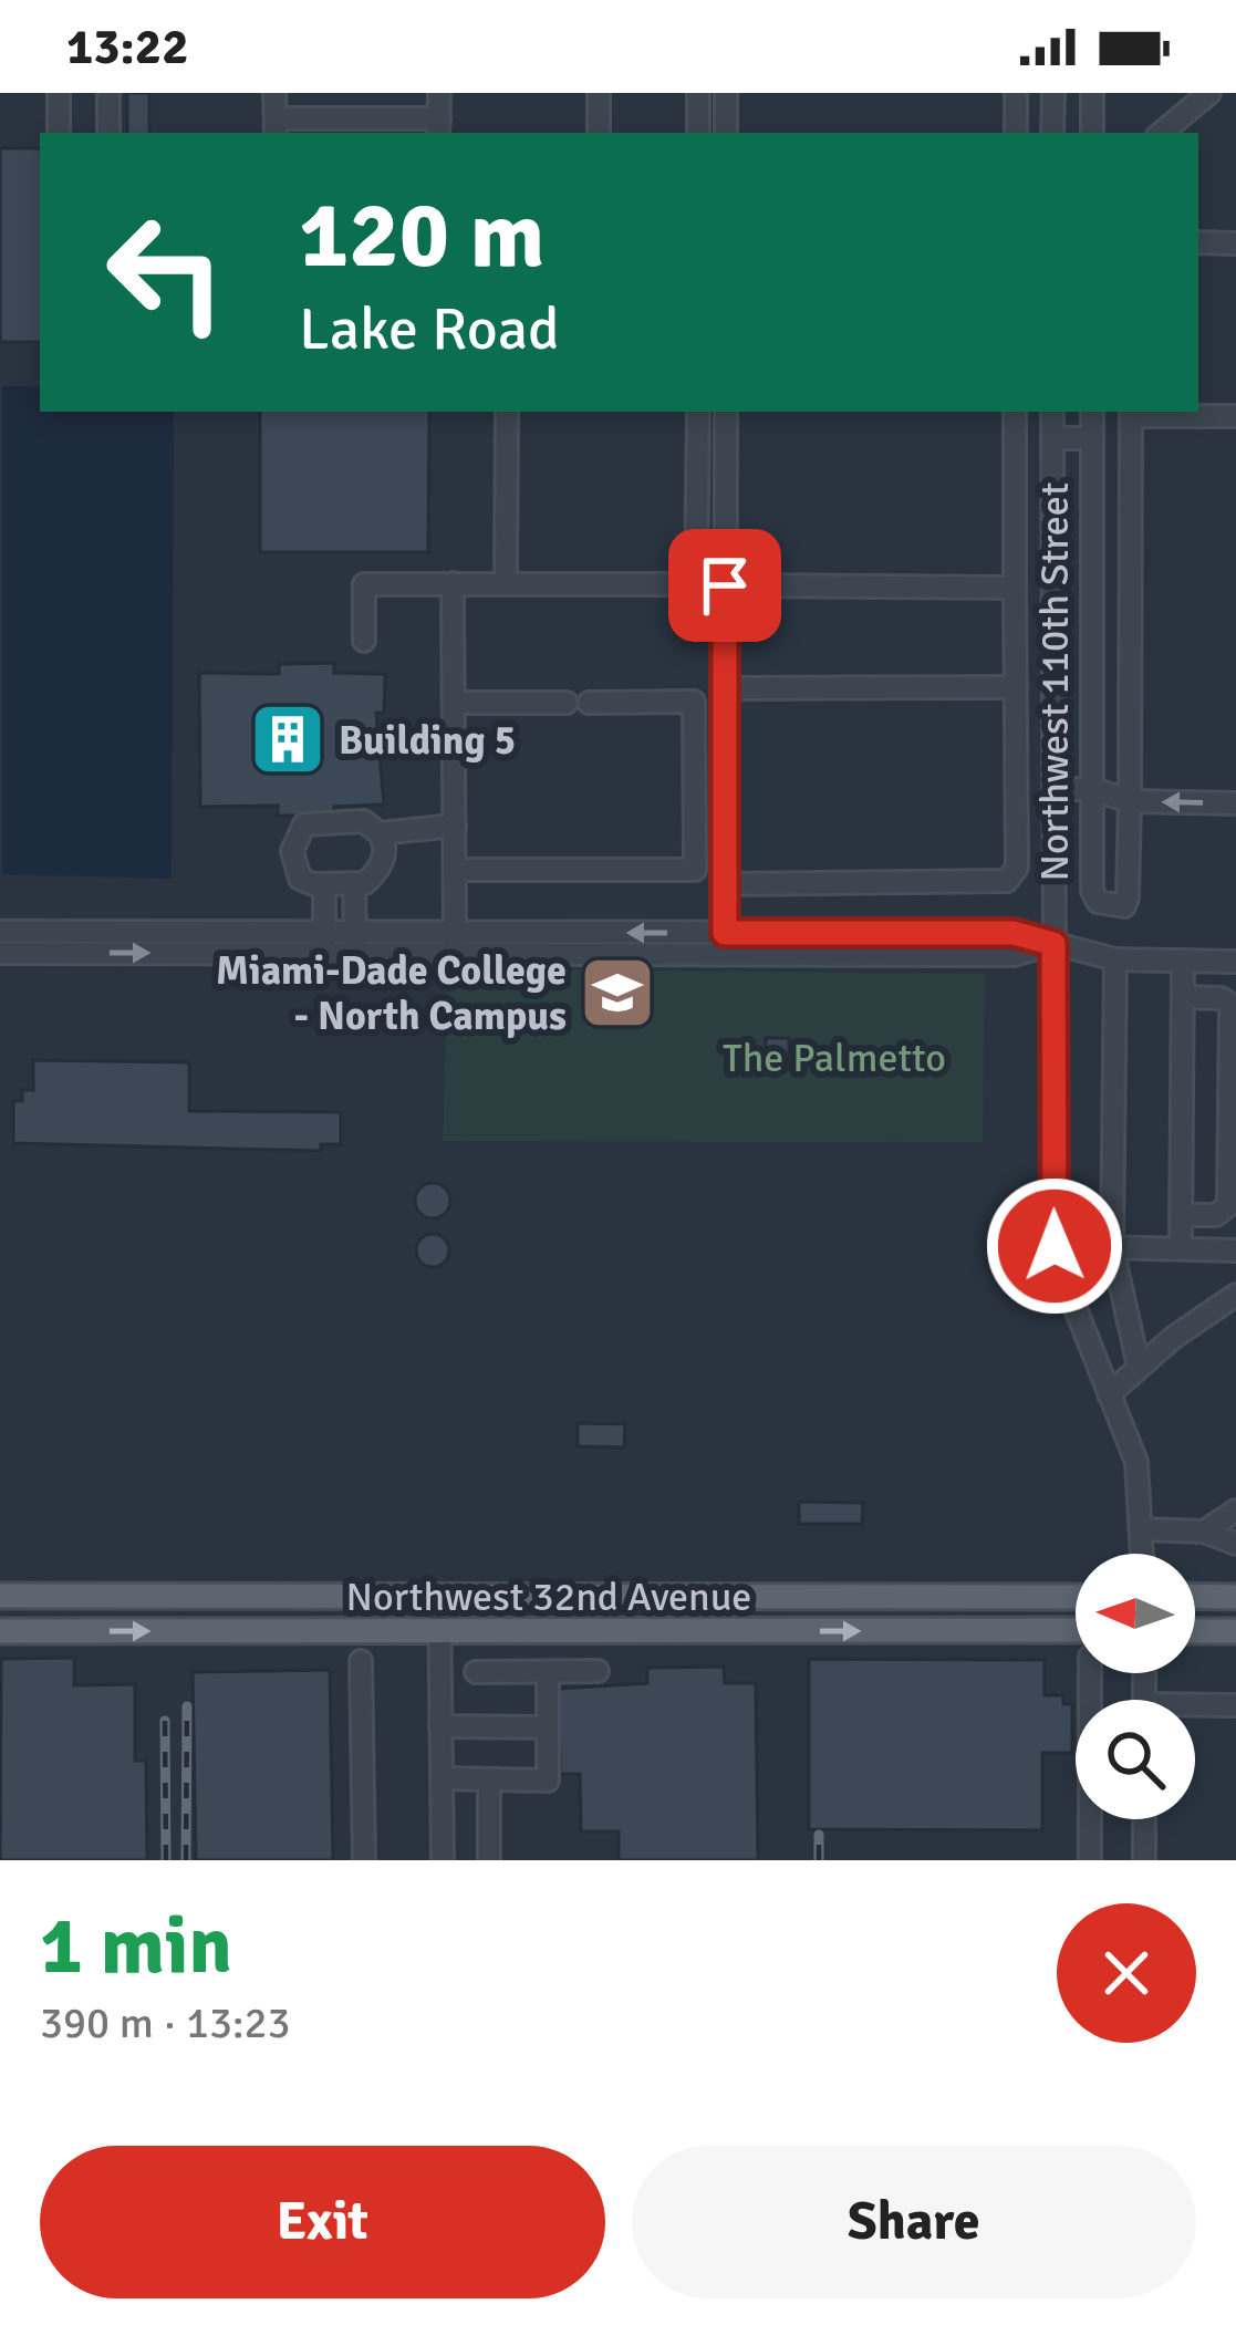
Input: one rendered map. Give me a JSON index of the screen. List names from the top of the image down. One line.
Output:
{"streets":{"main road":["Northwest 32nd Avenue"],"street":["Northwest 110th Street"]},"parks":["The Palmetto"],"places":{"building":["Building 5"],"school or university":["Miami-Dade College - North Campus"]},"north":"left","page":{"status":"13:22","turn":["120 m","Lake Road"],"heading":["1 min","390 m · 13:23"],"buttons":["Exit","Share"]}}
